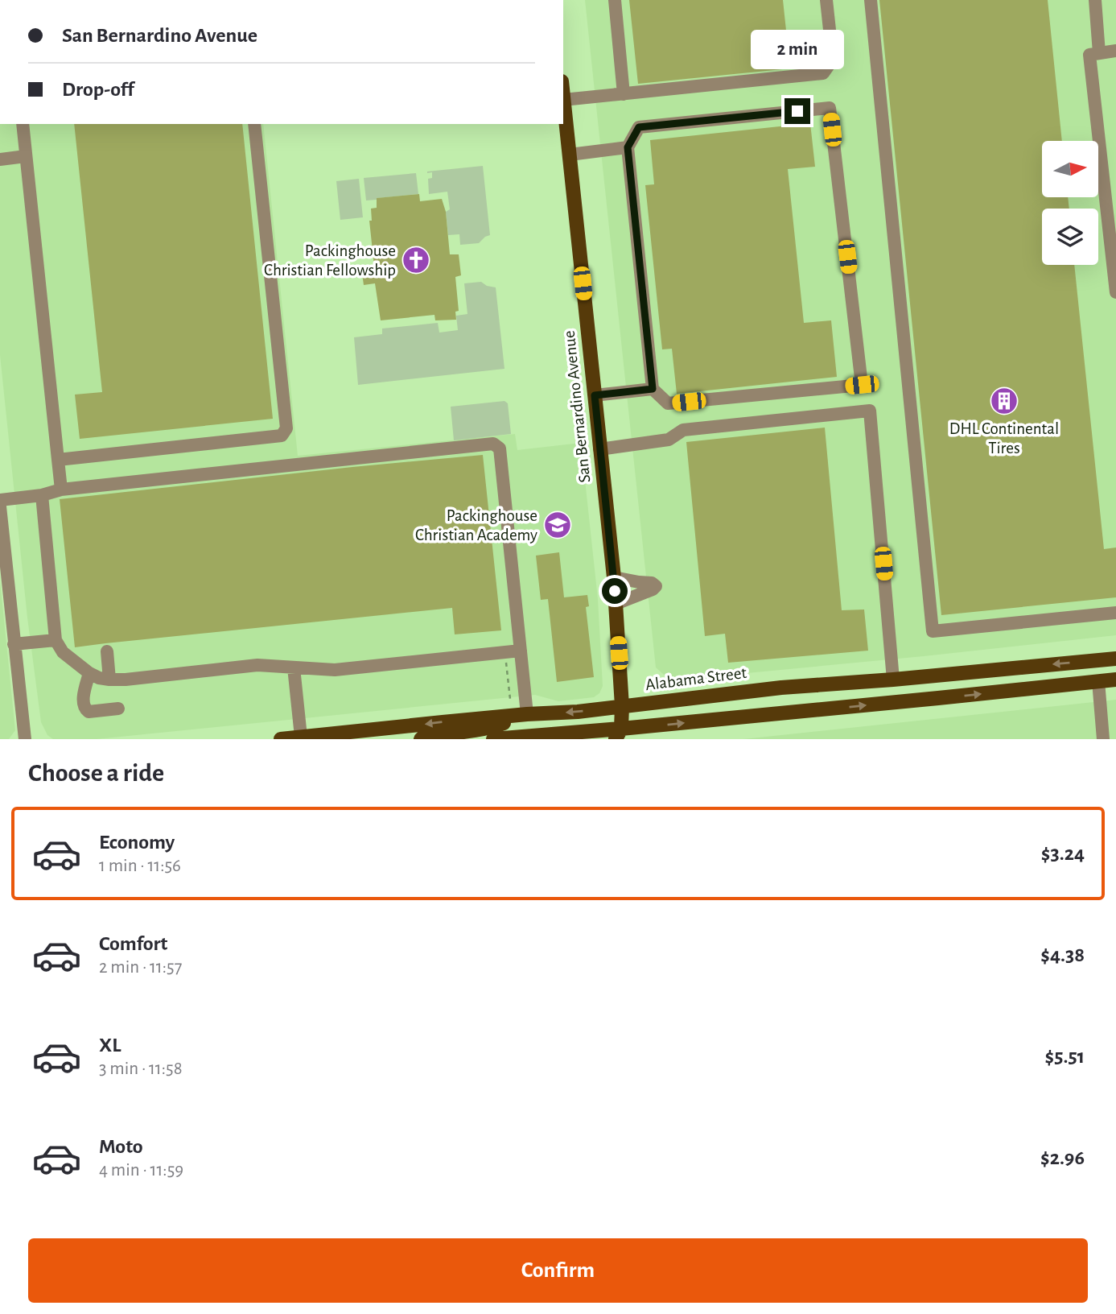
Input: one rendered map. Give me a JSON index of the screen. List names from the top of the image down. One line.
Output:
{"streets":{"main road":["San Bernardino Avenue","Alabama Street"]},"crossings":[["San Bernardino Avenue","Alabama Street"]],"places":{"church":["Packinghouse Christian Fellowship"],"building":["DHL Continental Tires"],"school or university":["Packinghouse Christian Academy"]},"north":"right","page":{"banner":["San Bernardino Avenue","Drop-off"],"bubble":"2 min","heading":"Choose a ride","list":[{"name":"Economy","note":"1 min · 11:56","value":"$3.24"},{"name":"Comfort","note":"2 min · 11:57","value":"$4.38"},{"name":"XL","note":"3 min · 11:58","value":"$5.51"},{"name":"Moto","note":"4 min · 11:59","value":"$2.96"}],"buttons":"Confirm"}}
